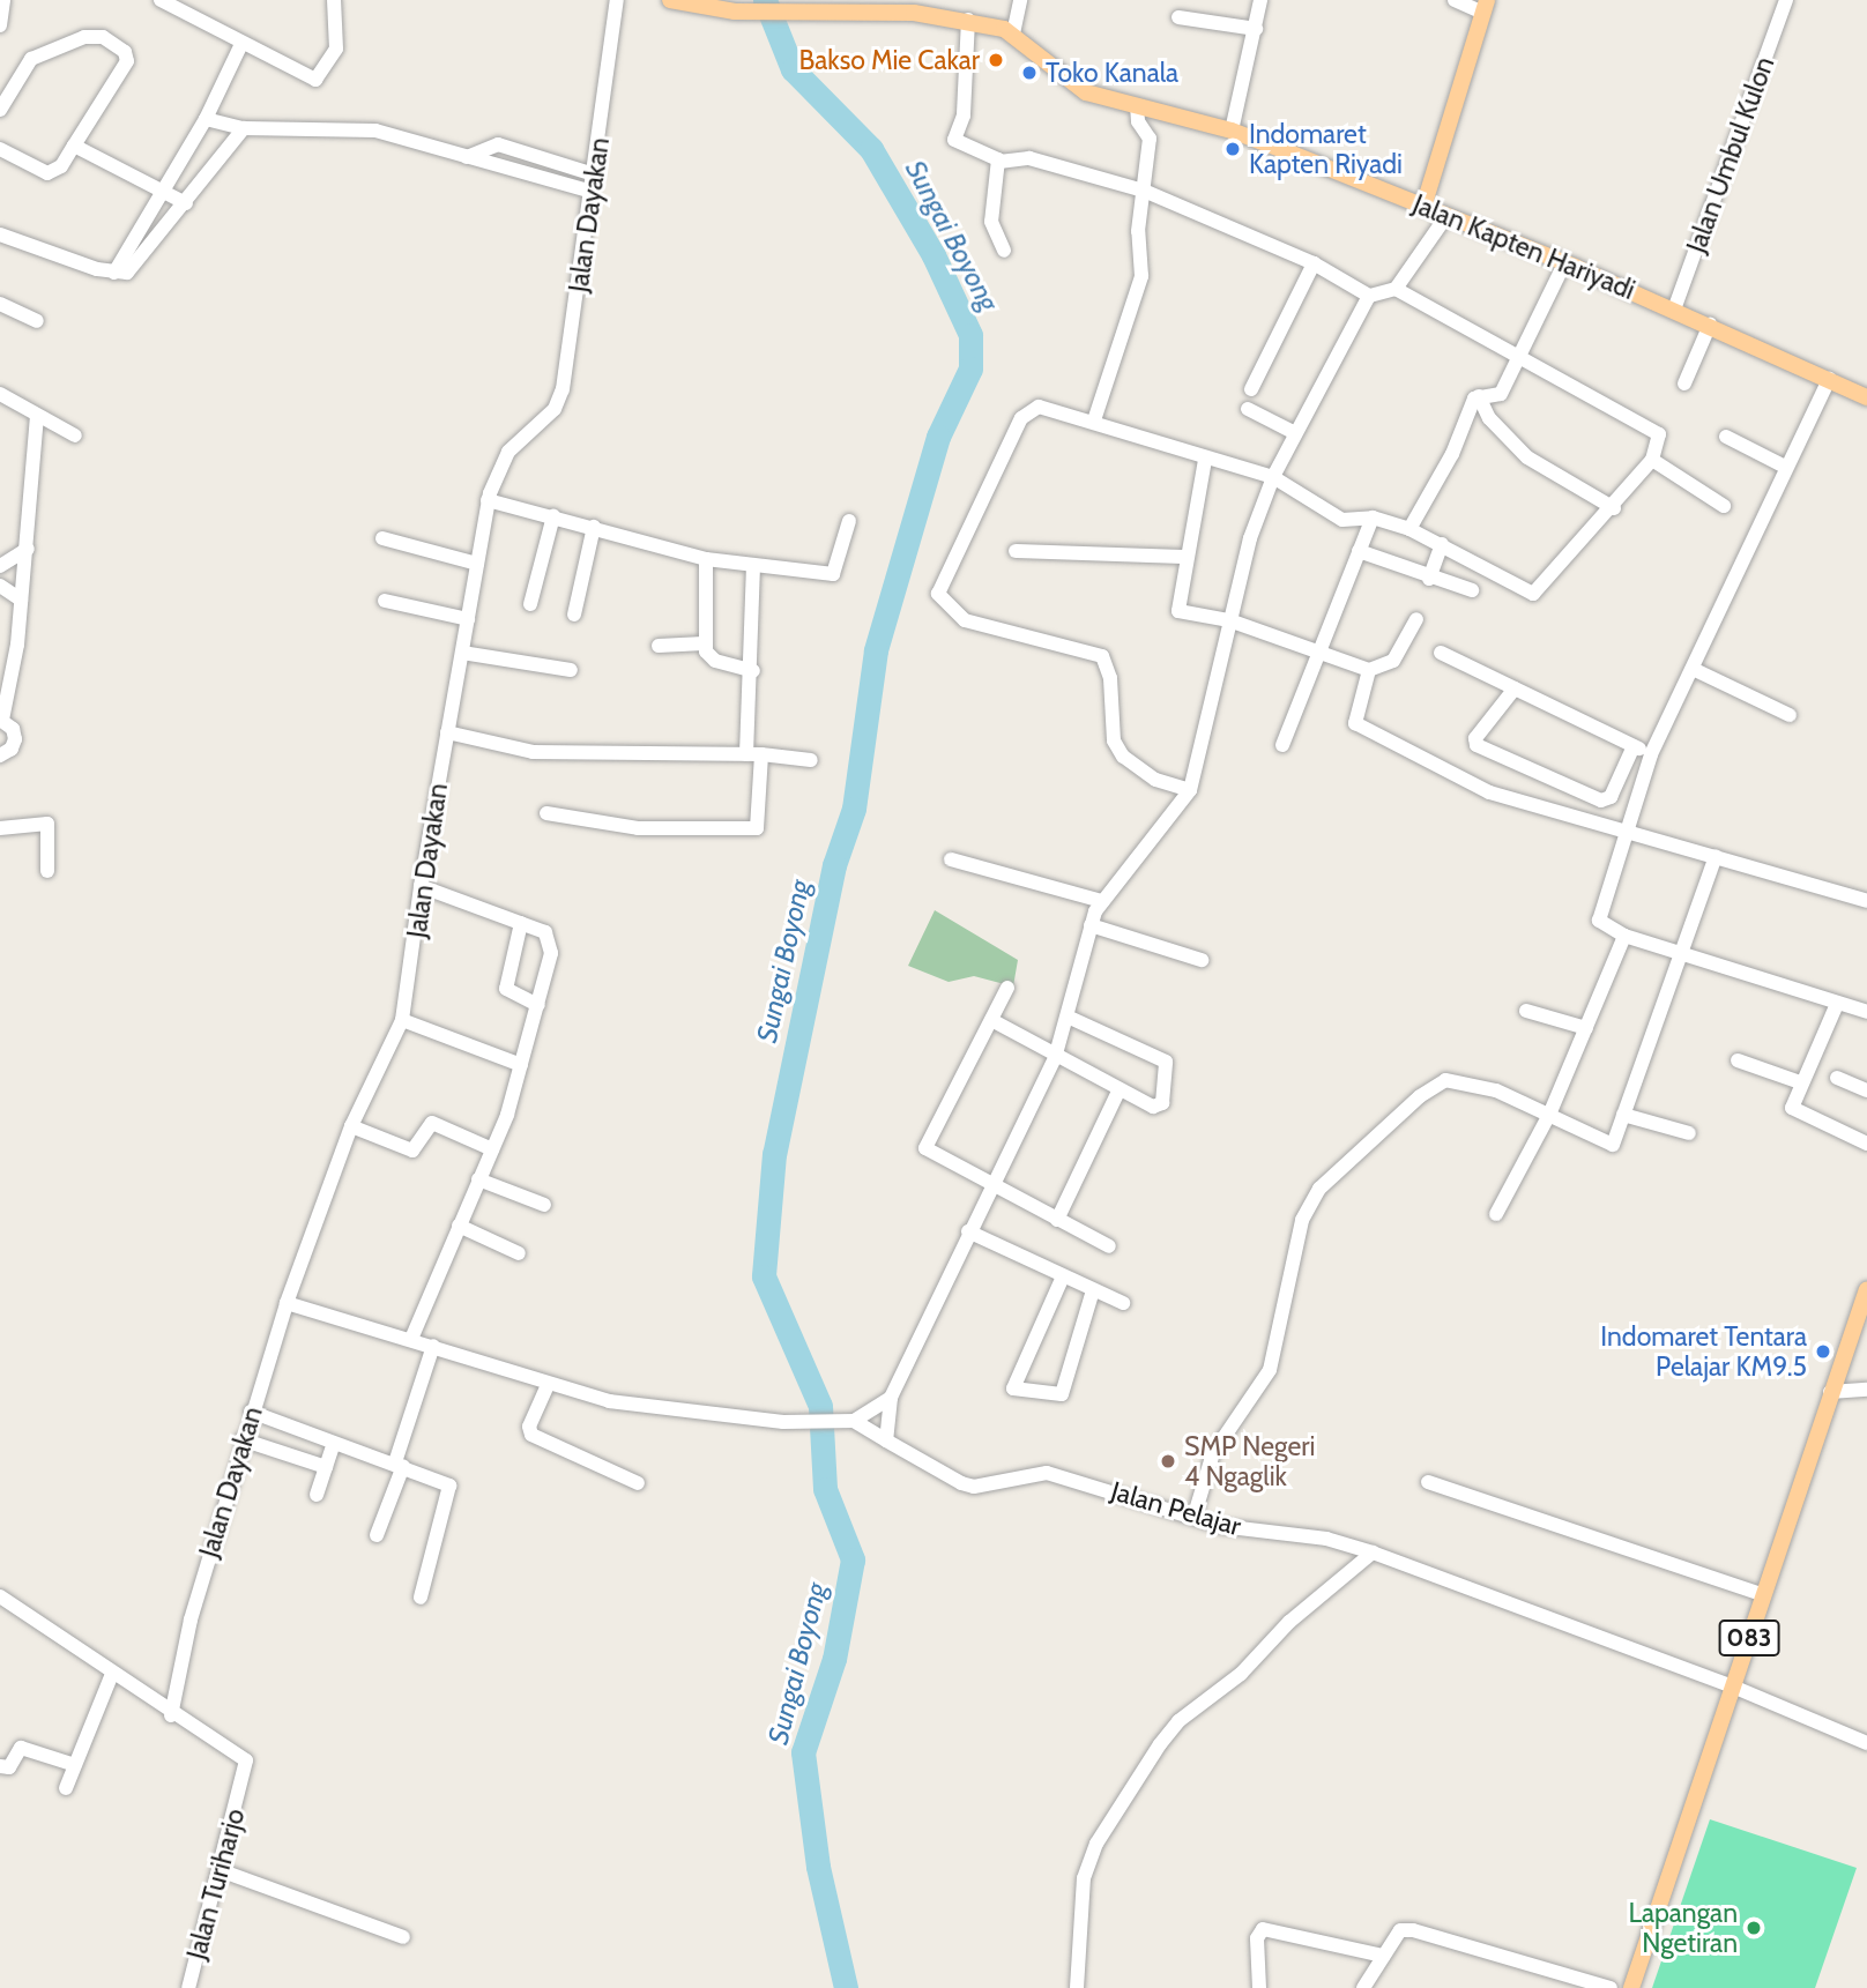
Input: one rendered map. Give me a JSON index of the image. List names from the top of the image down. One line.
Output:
{"streets":{"main road":["Jalan Kapten Hariyadi","083"],"street":["Jalan Umbul Kulon","Jalan Dayakan","Jalan Pelajar","Jalan Turiharjo"]},"crossings":[["Jalan Umbul Kulon","Jalan Kapten Hariyadi"],["Jalan Dayakan","Jalan Turiharjo"],["Jalan Pelajar","083"]],"water":["Sungai Boyong"],"places":["Bakso Mie Cakar","Toko Kanala","Indomaret Kapten Riyadi","Indomaret Tentara Pelajar KM9.5","SMP Negeri 4 Ngaglik","Lapangan Ngetiran"]}
